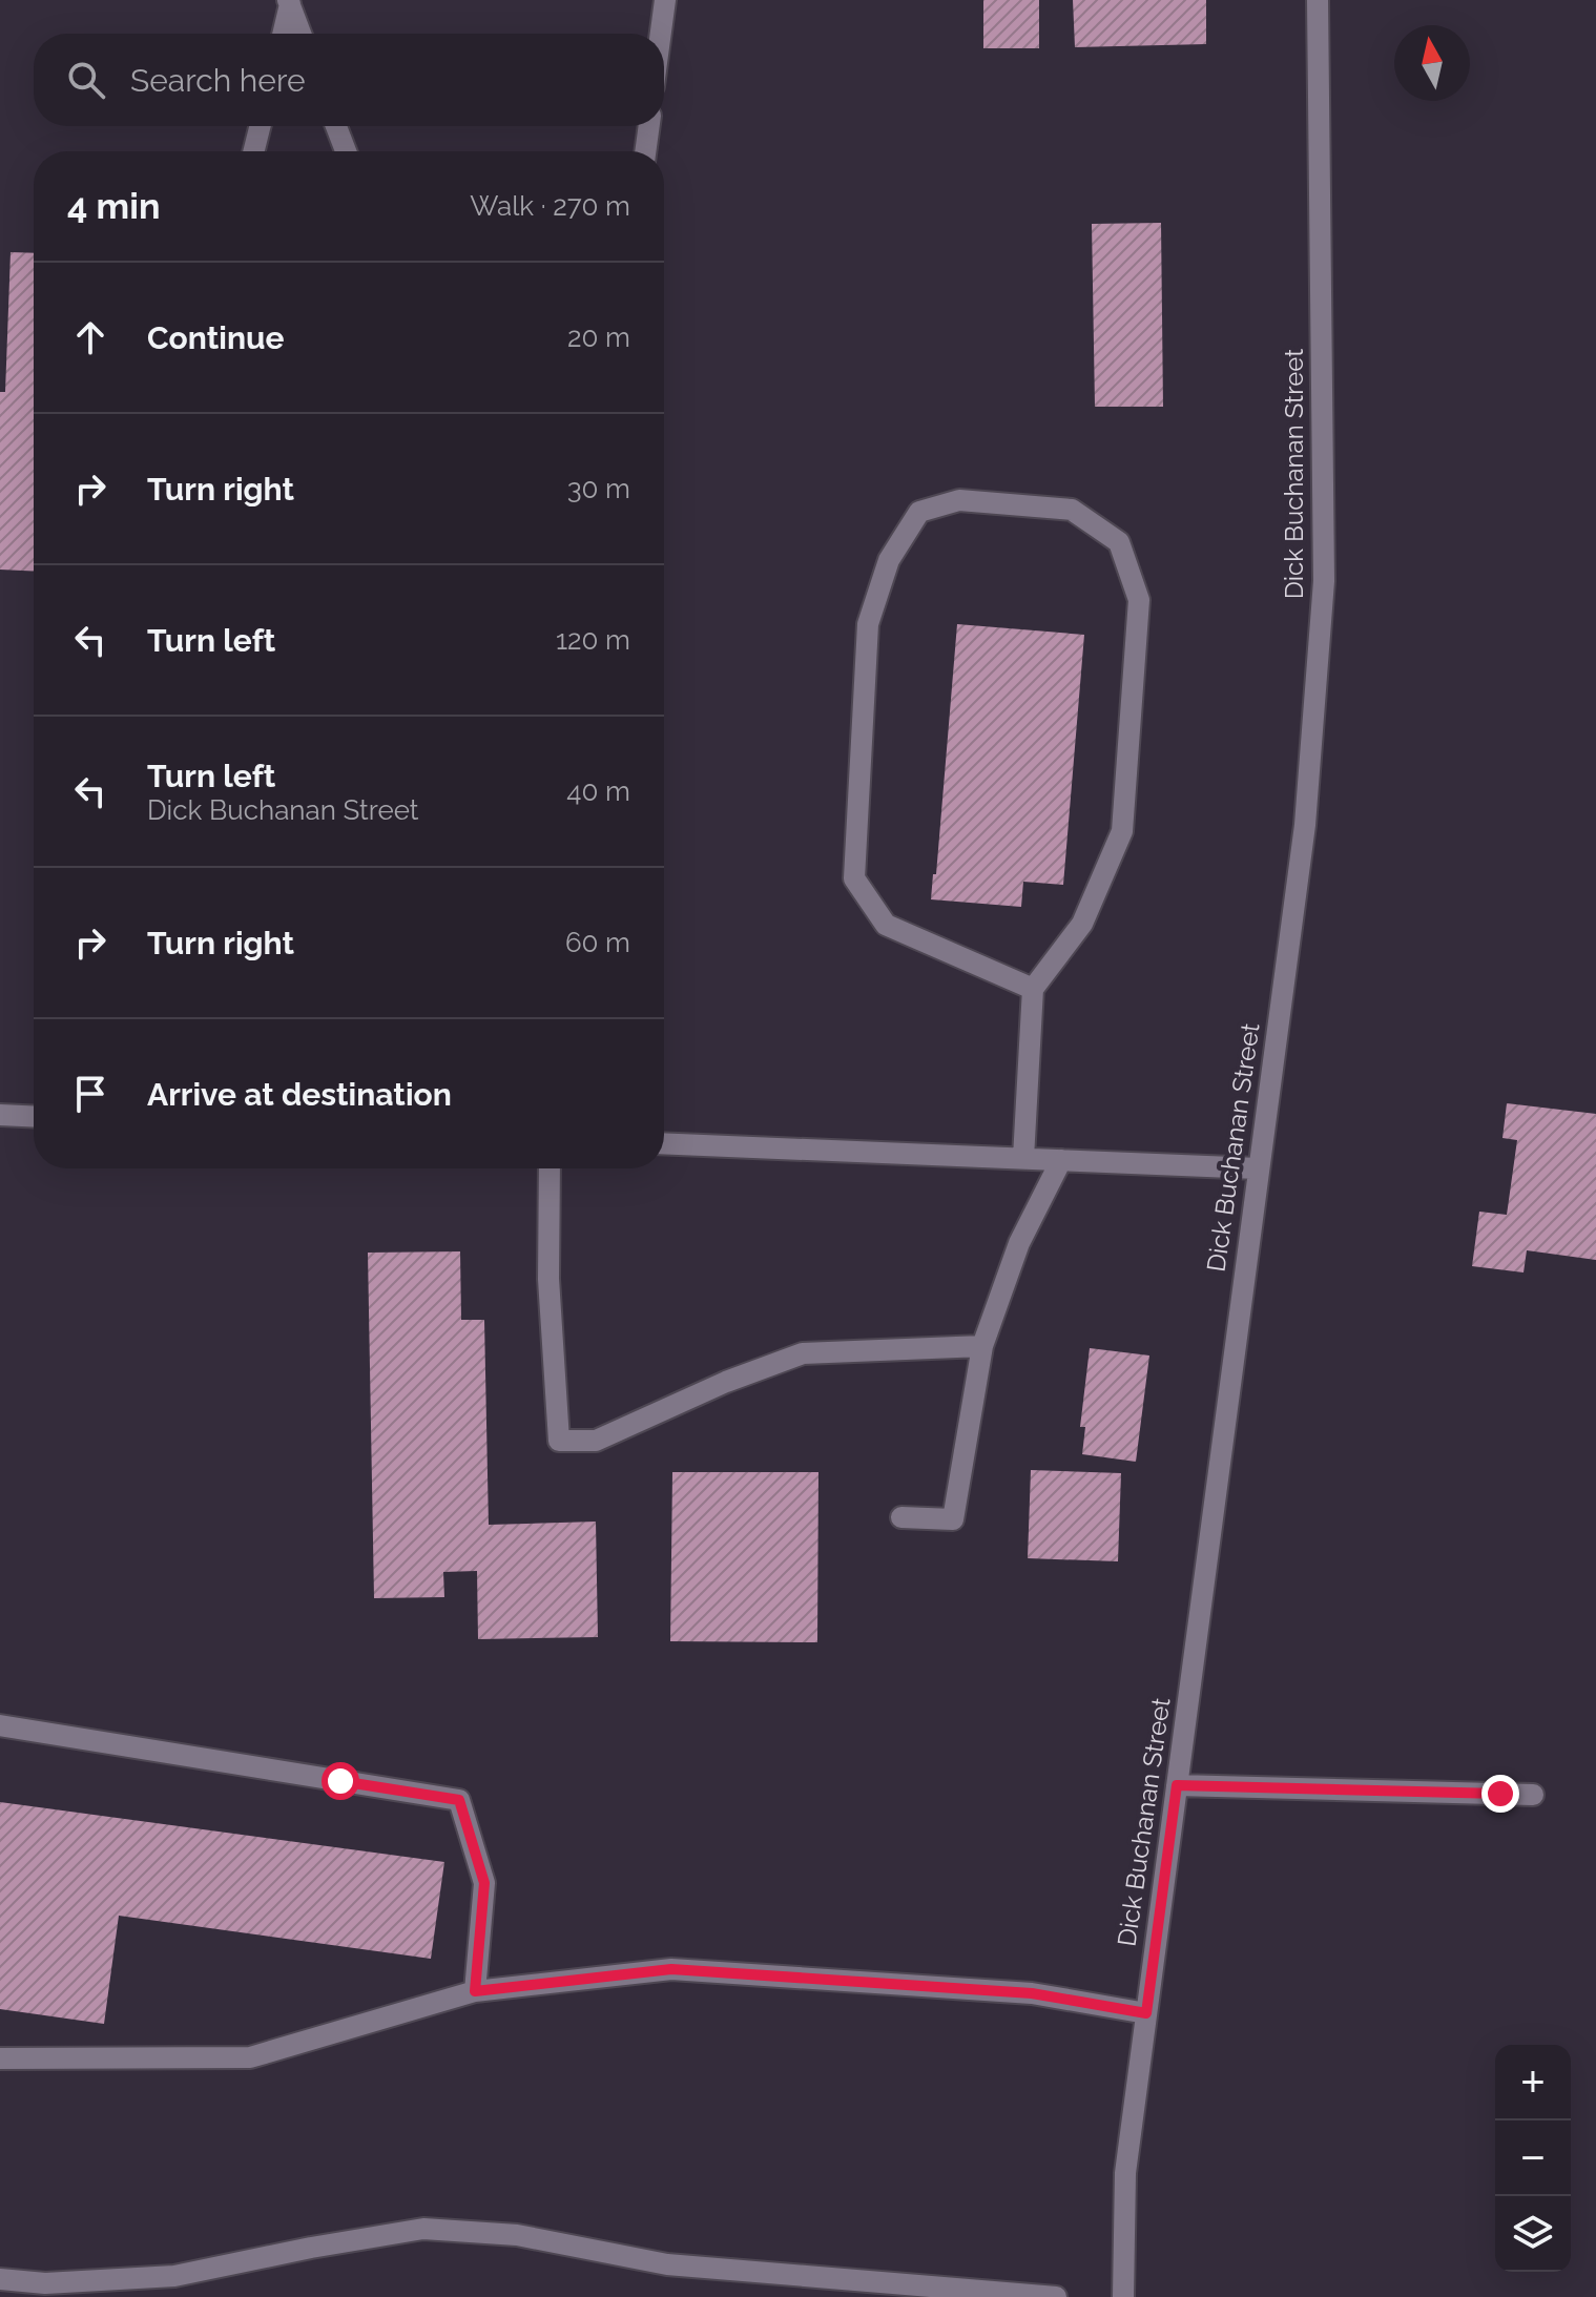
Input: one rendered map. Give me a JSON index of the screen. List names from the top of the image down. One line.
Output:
{"streets":{"street":["Dick Buchanan Street"]},"north":"top","page":{"search":"Search here","heading":["4 min","Walk · 270 m"],"list":[["Continue","20 m"],["Turn right","30 m"],["Turn left","120 m"],["Turn left","Dick Buchanan Street","40 m"],["Turn right","60 m"],"Arrive at destination"],"map_buttons":["+","−"]}}
